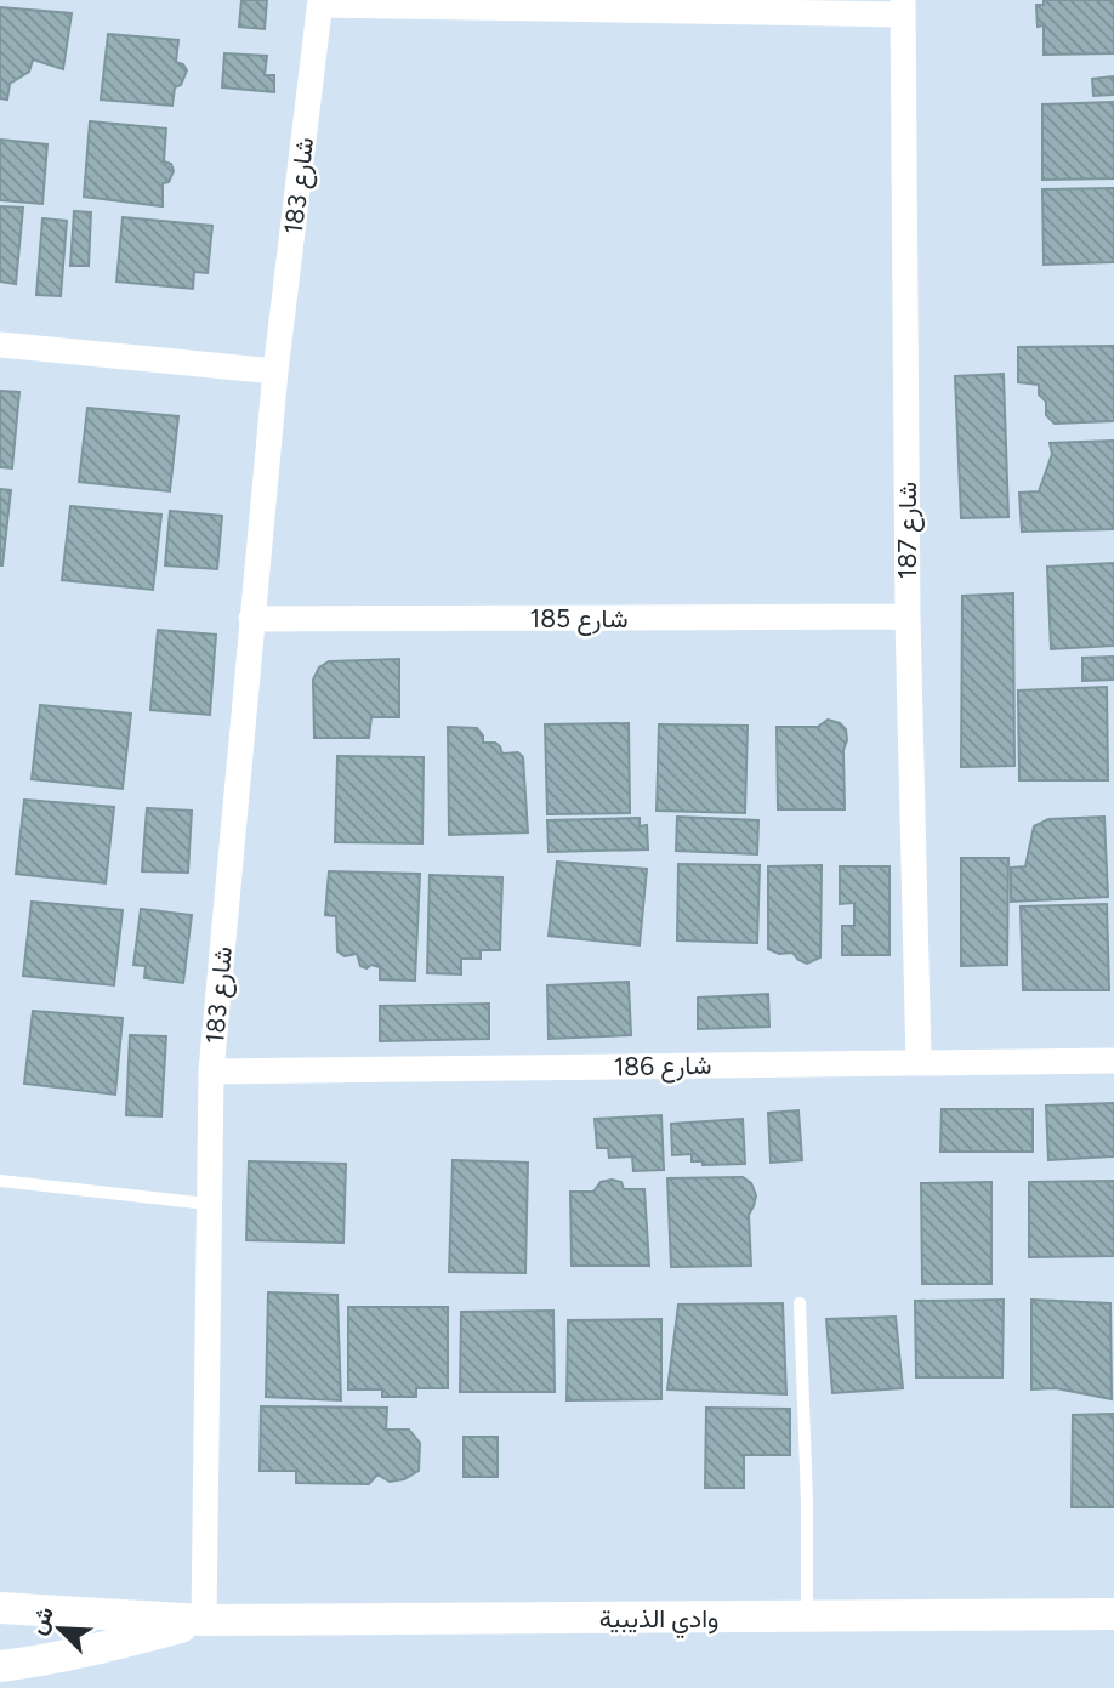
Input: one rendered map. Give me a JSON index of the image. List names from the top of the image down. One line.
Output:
{"streets":{"street":["شارع 183","شارع 187","شارع 185","شارع 186","وادي الذيبية"]},"crossings":[["شارع 183","شارع 185"],["شارع 183","شارع 186"],["شارع 183","وادي الذيبية"],["شارع 187","شارع 185"],["شارع 187","شارع 186"]],"north":"top left"}
